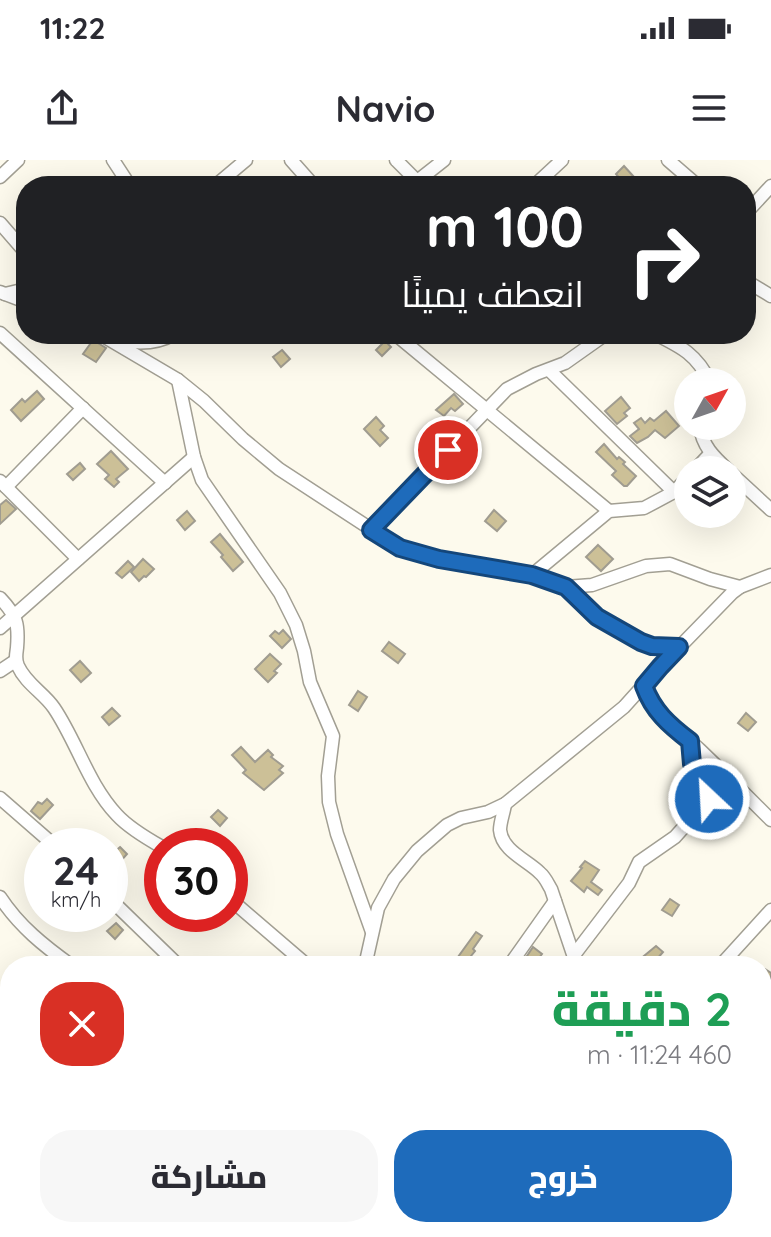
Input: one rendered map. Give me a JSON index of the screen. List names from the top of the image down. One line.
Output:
{"north":"top right","page":{"status":"11:22","header":"Navio","turn":["100 m","انعطف يمينًا"],"speed":"24 km/h","limit":"30","heading":["2 دقيقة","460 m · 11:24"],"buttons":["خروج","مشاركة"]}}
